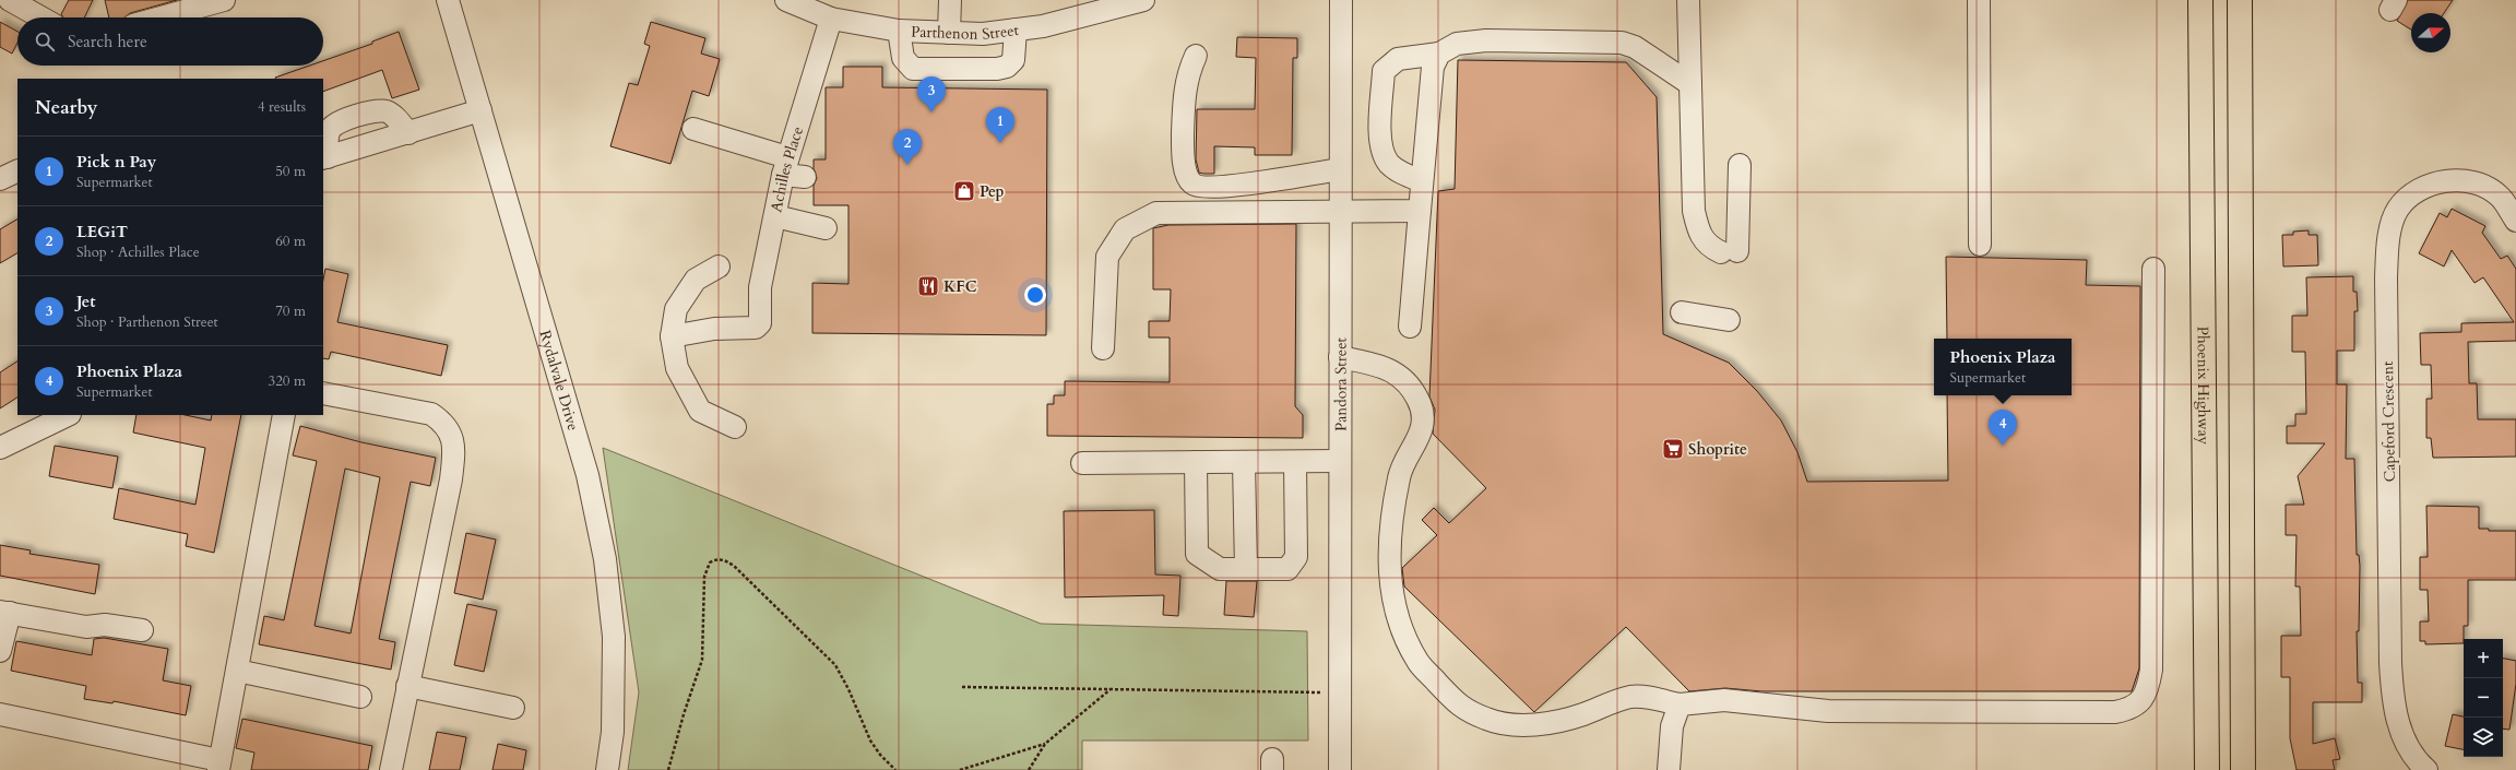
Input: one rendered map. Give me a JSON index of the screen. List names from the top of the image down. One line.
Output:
{"streets":{"main road":["Phoenix Highway"],"street":["Parthenon Street","Achilles Place","Rydalvale Drive","Pandora Street","Capeford Crescent"]},"crossings":[["Parthenon Street","Achilles Place"]],"places":{"shop":["Pep"],"restaurant":["KFC"],"supermarket":["Shoprite"]},"north":"right","page":{"search":"Search here","pins":["3","1","2","4"],"heading":["Nearby","4 results"],"list":[{"mark":"1","name":"Pick n Pay","note":"Supermarket","value":"50 m"},{"mark":"2","name":"LEGiT","note":"Shop · Achilles Place","value":"60 m"},{"mark":"3","name":"Jet","note":"Shop · Parthenon Street","value":"70 m"},{"mark":"4","name":"Phoenix Plaza","note":"Supermarket","value":"320 m"}],"popup":["Phoenix Plaza","Supermarket"],"map_buttons":["+","−"]}}
